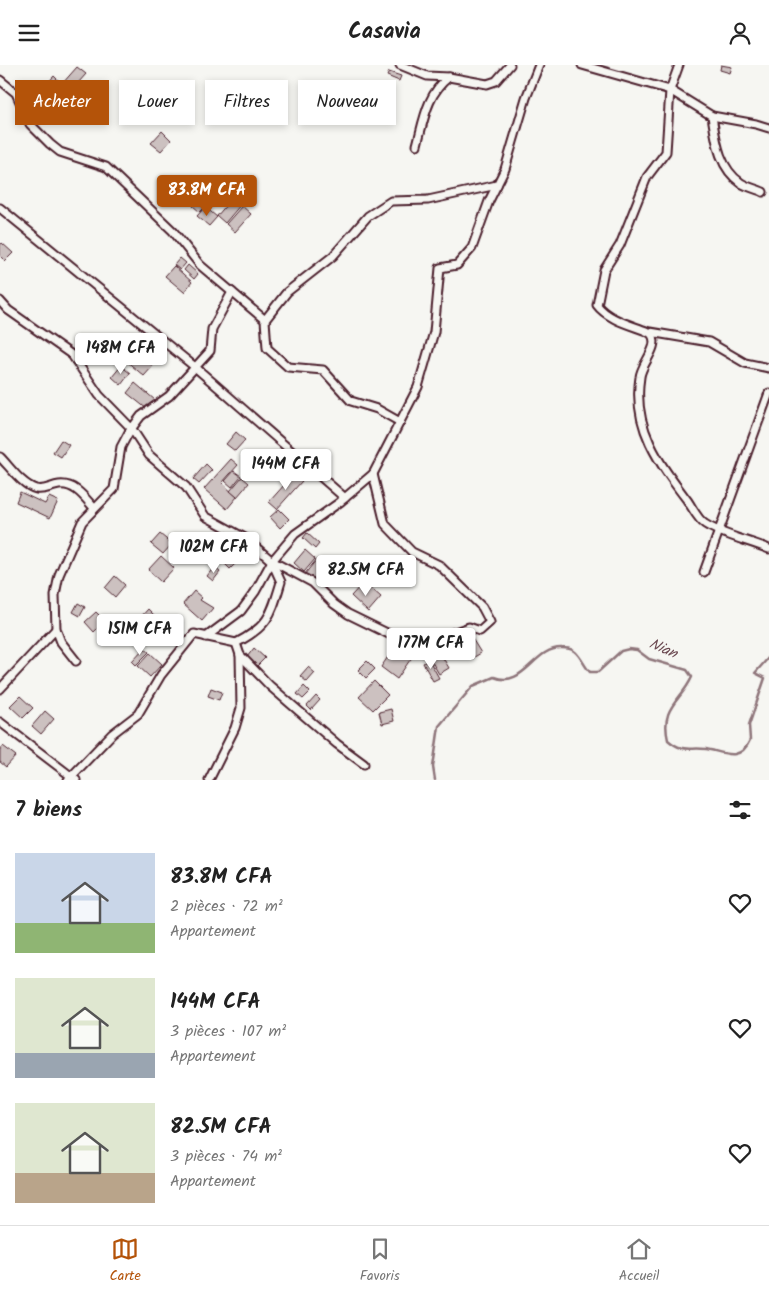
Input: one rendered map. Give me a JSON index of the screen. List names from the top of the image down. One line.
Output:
{"water":["Nian"],"page":{"header":"Casavia","chip":["Acheter","Louer","Filtres","Nouveau"],"price":["83.8M CFA","148M CFA","144M CFA","102M CFA","82.5M CFA","151M CFA","177M CFA"],"heading":"7 biens","list":[{"name":"83.8M CFA","note":"2 pièces · 72 m² · Appartement"},{"name":"144M CFA","note":"3 pièces · 107 m² · Appartement"},{"name":"82.5M CFA","note":"3 pièces · 74 m² · Appartement"}],"tabs":["Carte","Favoris","Accueil"]}}
